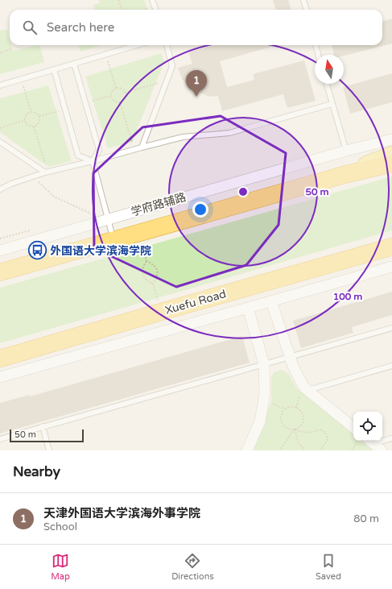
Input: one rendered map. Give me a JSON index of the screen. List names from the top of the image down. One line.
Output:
{"streets":{"highway":["Xuefu Road"],"street":["学府路辅路"]},"places":{"bus stop":["外国语大学滨海学院"]},"scale_bar":"50 m","north":"top","page":{"search":"Search here","pins":"1","scale":"50 m","heading":"Nearby","list":[{"mark":"1","name":"天津外国语大学滨海外事学院","note":"School","value":"80 m"}],"nav":["Map","Directions","Saved"]},"rings":["50 m","100 m"]}
